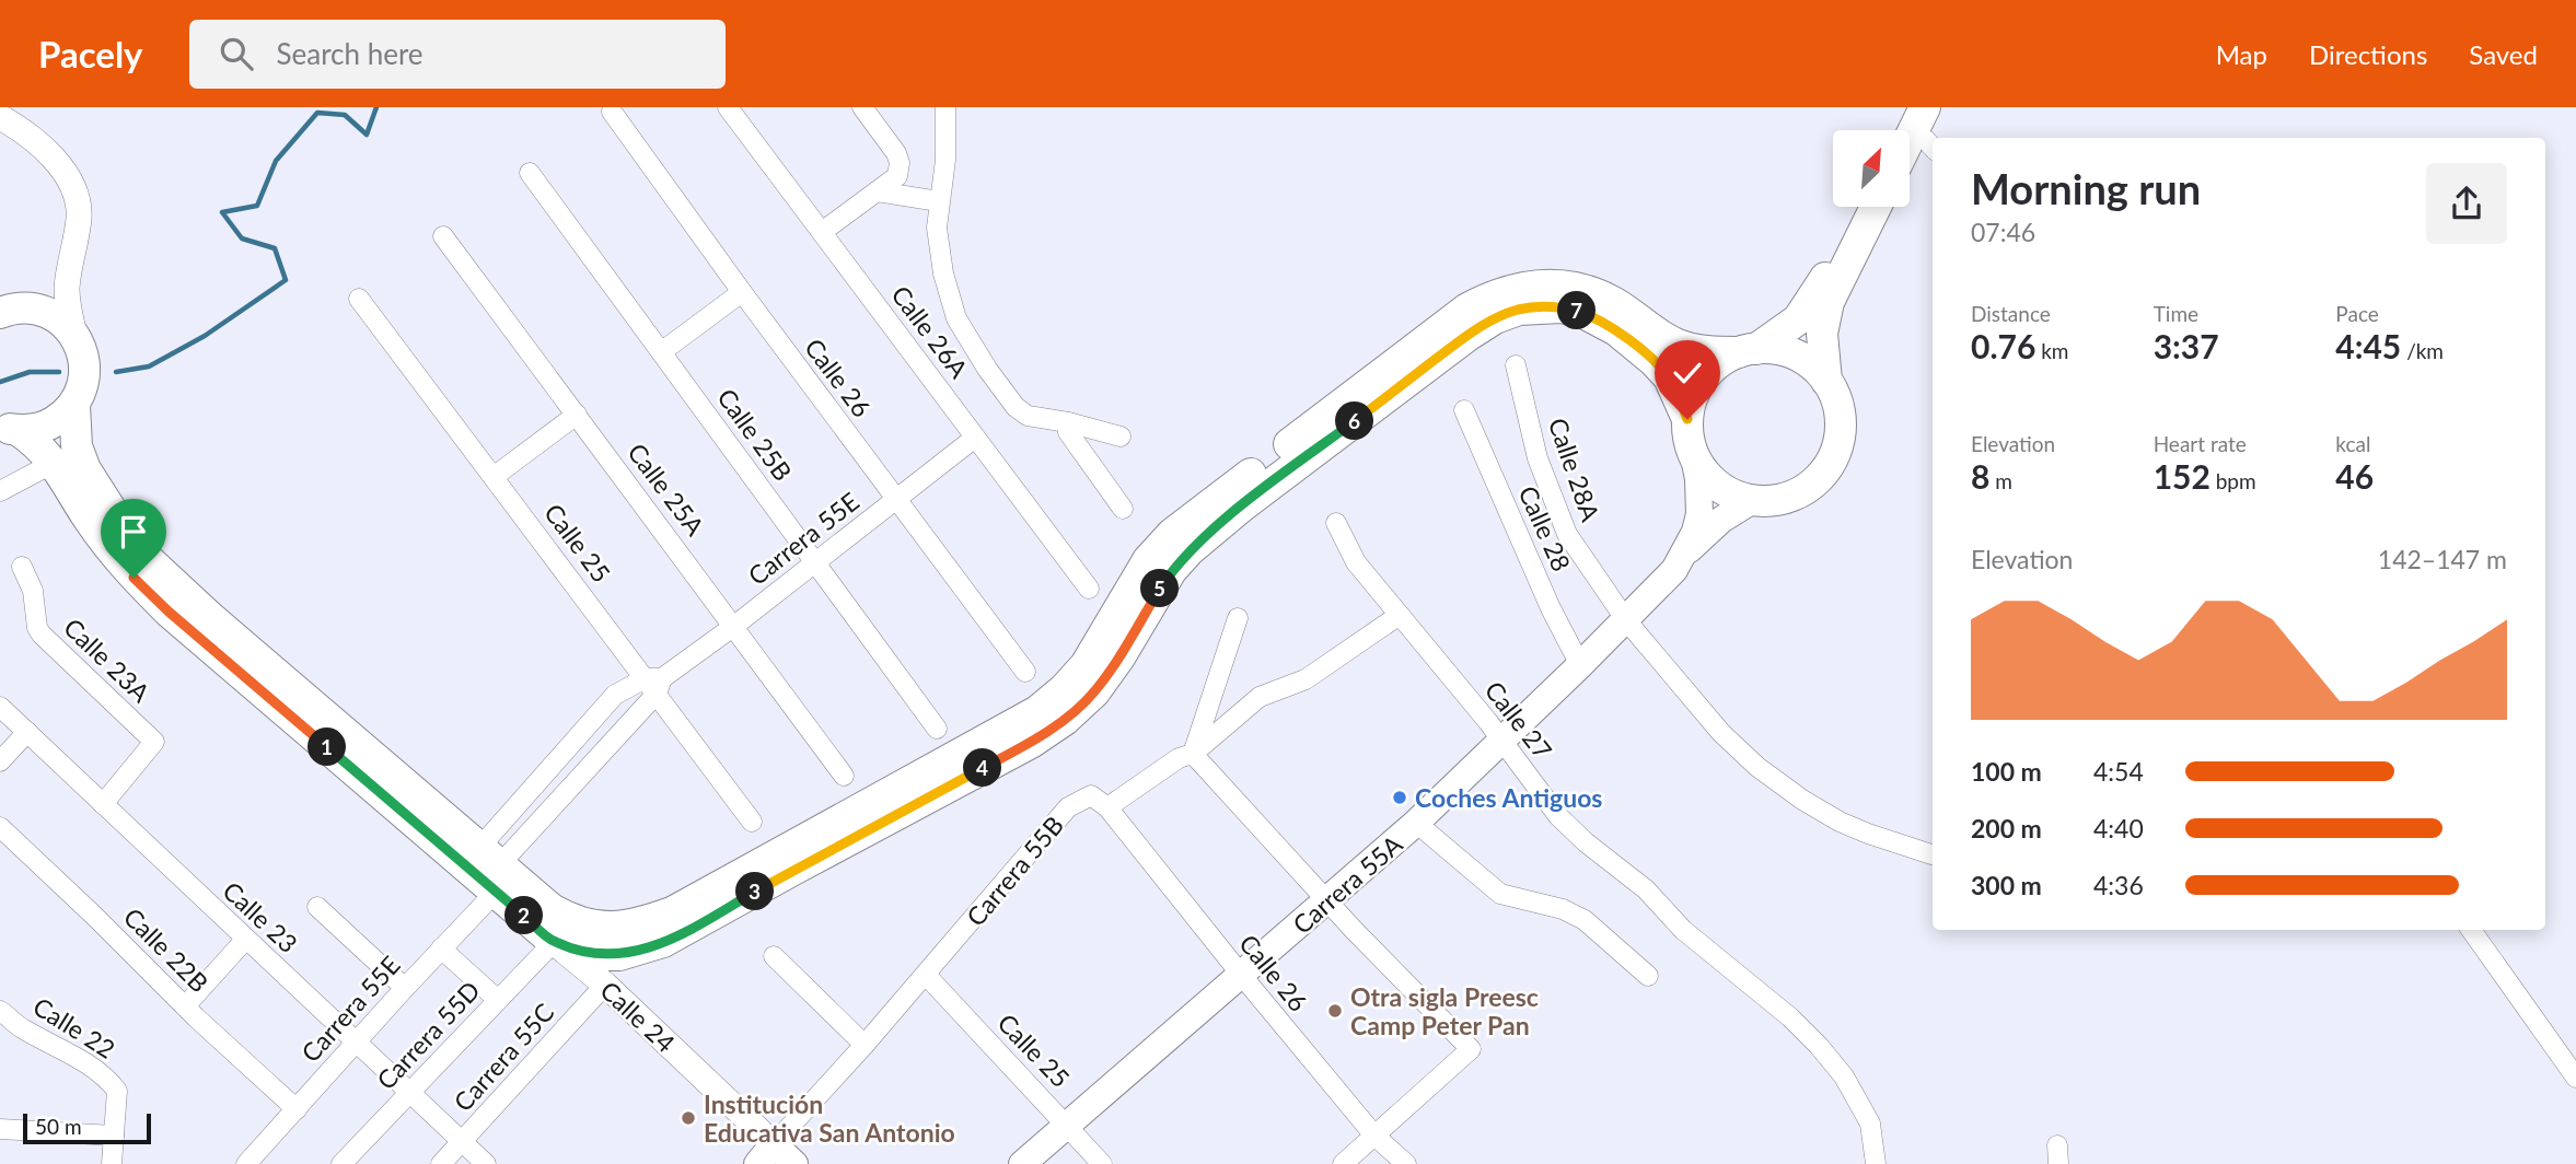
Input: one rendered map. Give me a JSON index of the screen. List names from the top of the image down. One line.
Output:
{"streets":{"main road":["Carrera 55A","Calle 24"],"street":["Calle 26A","Calle 26","Calle 25B","Calle 28A","Calle 25A","Calle 28","Carrera 55E","Calle 25","Calle 23A","Calle 27","Carrera 55B","Calle 23","Calle 22B","Calle 22","Carrera 55D","Carrera 55C"]},"crossings":[["Calle 26A","Carrera 55E"],["Calle 26","Carrera 55E"],["Calle 26","Carrera 55B"],["Calle 26","Carrera 55A"],["Calle 25B","Carrera 55E"],["Calle 28A","Carrera 55A"],["Calle 25A","Carrera 55E"],["Calle 28","Carrera 55A"],["Carrera 55E","Calle 25"],["Carrera 55E","Calle 23"],["Carrera 55E","Calle 22B"],["Carrera 55E","Calle 24"],["Calle 25","Carrera 55B"],["Calle 25","Carrera 55A"],["Calle 23A","Calle 23"],["Calle 27","Carrera 55A"],["Carrera 55B","Calle 24"],["Calle 23","Carrera 55D"],["Calle 23","Carrera 55C"],["Calle 24","Carrera 55D"],["Calle 24","Carrera 55C"]],"places":["Coches Antiguos","Otra sigla Preesc Camp Peter Pan","Institución Educativa San Antonio"],"scale_bar":"50 m","north":"top right","page":{"header":"Pacely","search":"Search here","nav":["Map","Directions","Saved"],"heading":["Morning run","07:46"],"stats":[["Distance","0.76 km"],["Time","3:37"],["Pace","4:45 /km"],["Elevation","8 m"],["Heart rate","152 bpm"],["kcal","46"]],"pins":["7","6","5","1","4","3","2"],"chart":["Elevation","142–147 m"],"list":[{"name":"100 m","note":"4:54"},{"name":"200 m","note":"4:40"},{"name":"300 m","note":"4:36"}],"scale":"50 m"}}
